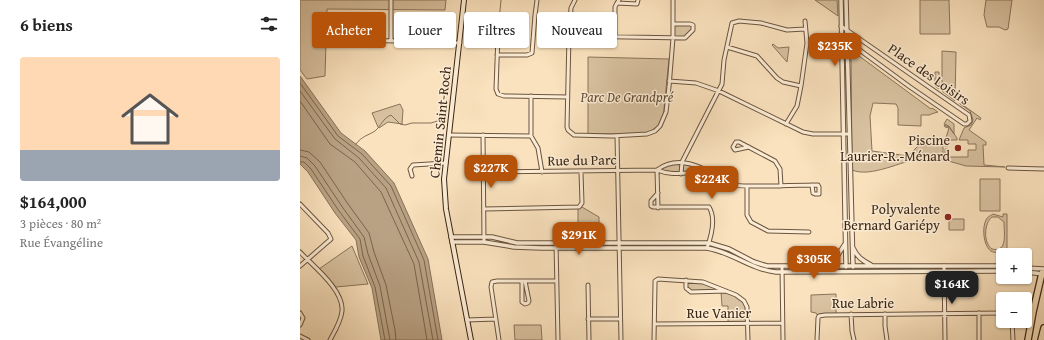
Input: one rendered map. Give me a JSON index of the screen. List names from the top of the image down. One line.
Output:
{"streets":{"main road":["Chemin Saint-Roch"],"street":["Place des Loisirs","Rue du Parc","Rue Labrie","Rue Vanier"]},"parks":["Parc De Grandpré"],"places":["Piscine Laurier-R.-Ménard","Polyvalente Bernard Gariépy"],"page":{"heading":"6 biens","chip":["Acheter","Louer","Filtres","Nouveau"],"price":["$235K","$227K","$224K","$291K","$305K","$164K"],"list":[{"name":"$164,000","note":"3 pièces · 80 m² · Rue Évangéline"}],"map_buttons":["+","−"]}}
